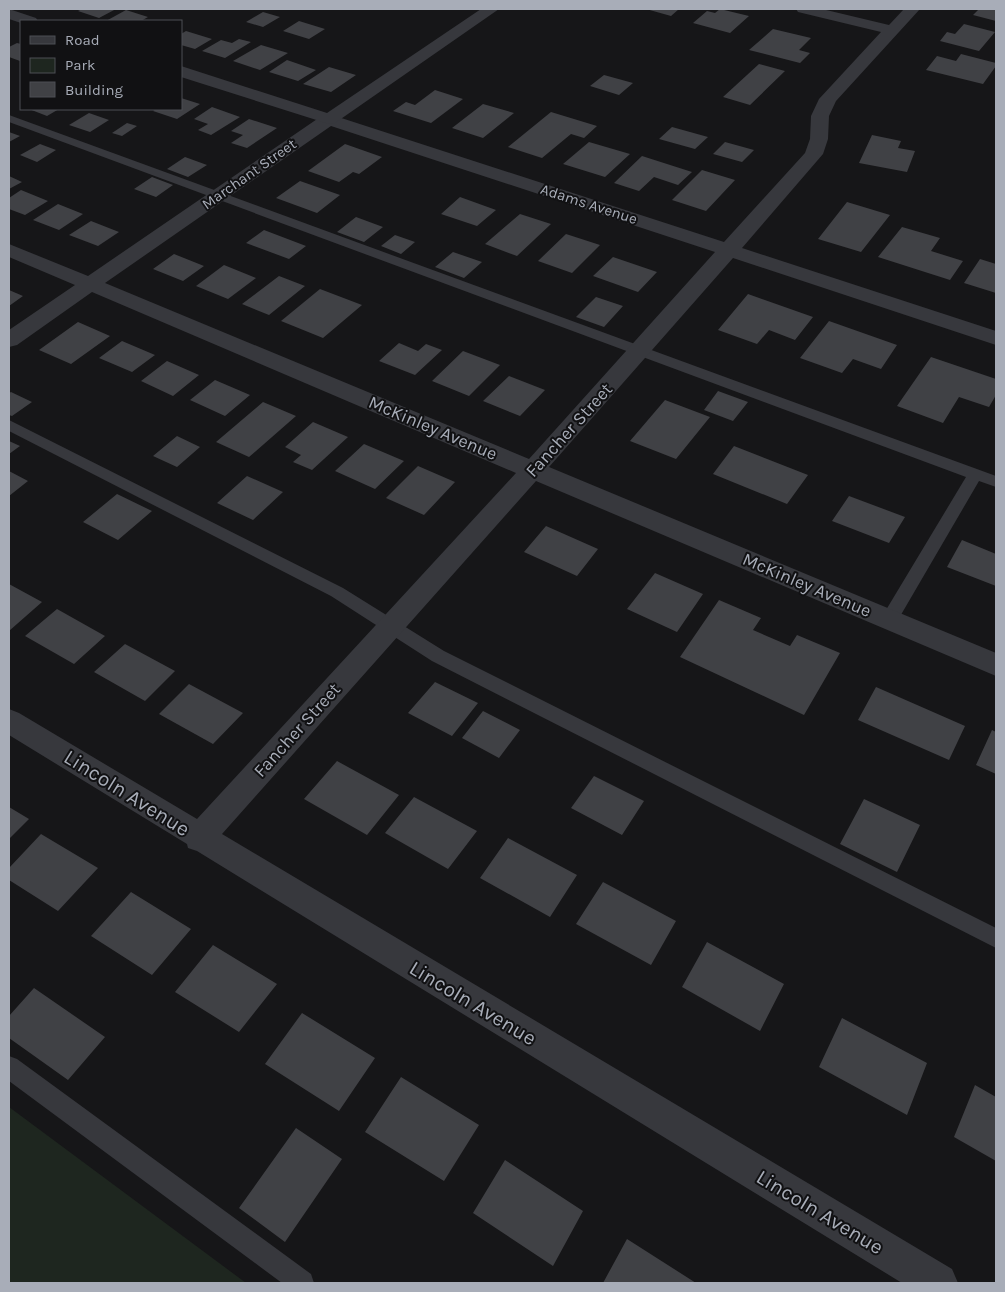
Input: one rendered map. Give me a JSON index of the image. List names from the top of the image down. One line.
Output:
{"streets":{"street":["Marchant Street","Adams Avenue","McKinley Avenue","Fancher Street","Lincoln Avenue"]},"crossings":[["Marchant Street","Adams Avenue"],["Marchant Street","McKinley Avenue"],["Adams Avenue","Fancher Street"],["McKinley Avenue","Fancher Street"],["Fancher Street","Lincoln Avenue"]],"legend":["Road","Park","Building"]}
